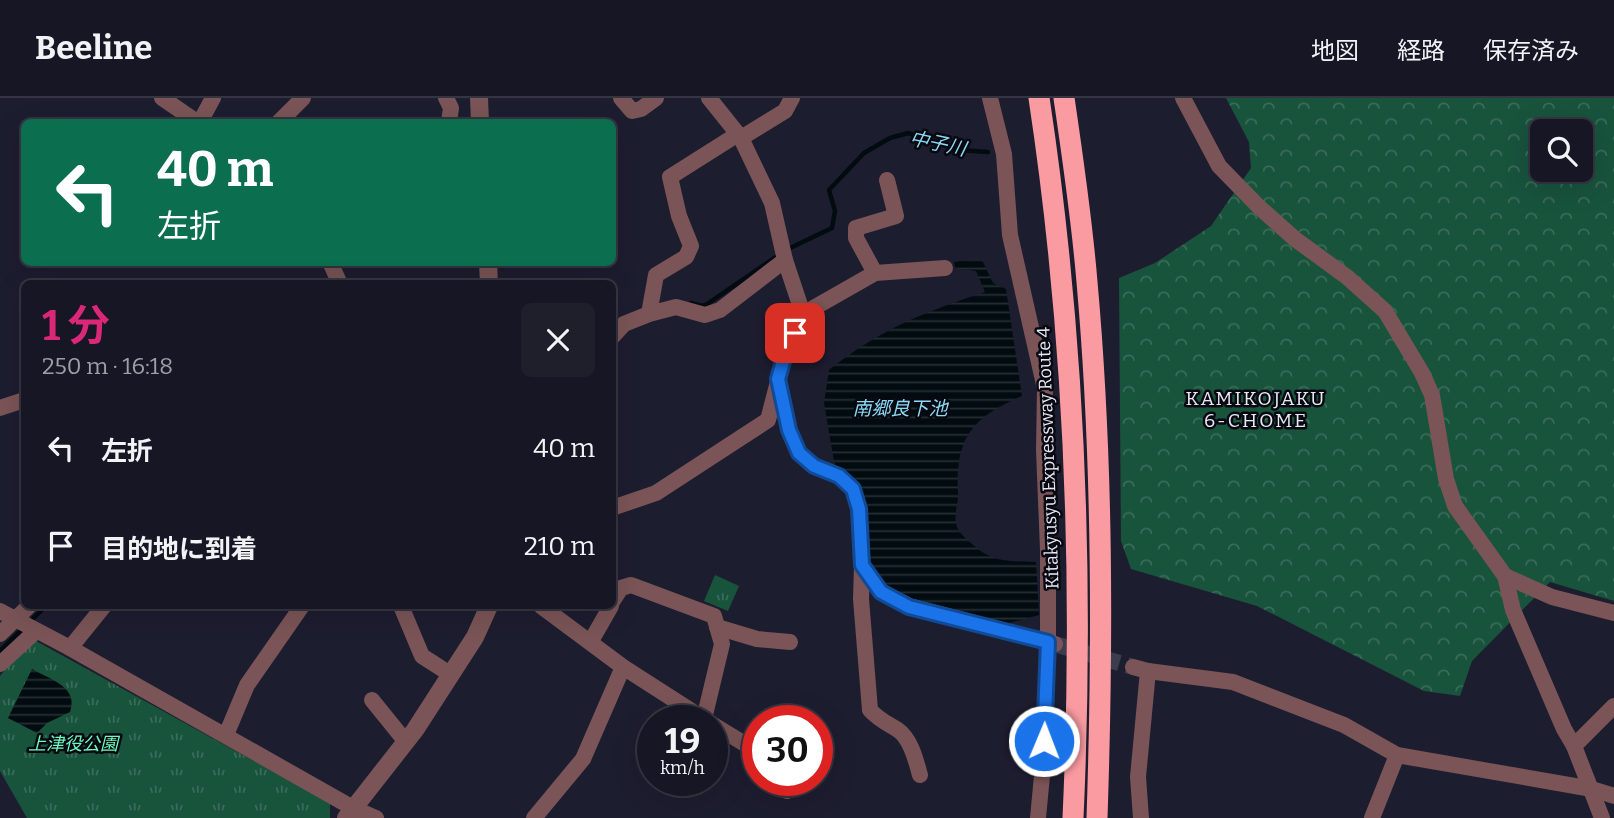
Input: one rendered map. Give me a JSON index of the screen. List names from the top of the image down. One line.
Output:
{"streets":{"highway":["Kitakyusyu Expressway Route 4"]},"districts":["KAMIKOJAKU 6-CHOME"],"water":["中子川","南郷良下池"],"parks":["上津役公園"],"page":{"header":"Beeline","nav":["地図","経路","保存済み"],"turn":["40 m","左折"],"heading":["1 分","250 m · 16:18"],"list":[{"name":"左折","value":"40 m"},{"name":"目的地に到着","value":"210 m"}],"speed":"19 km/h","limit":"30"}}
